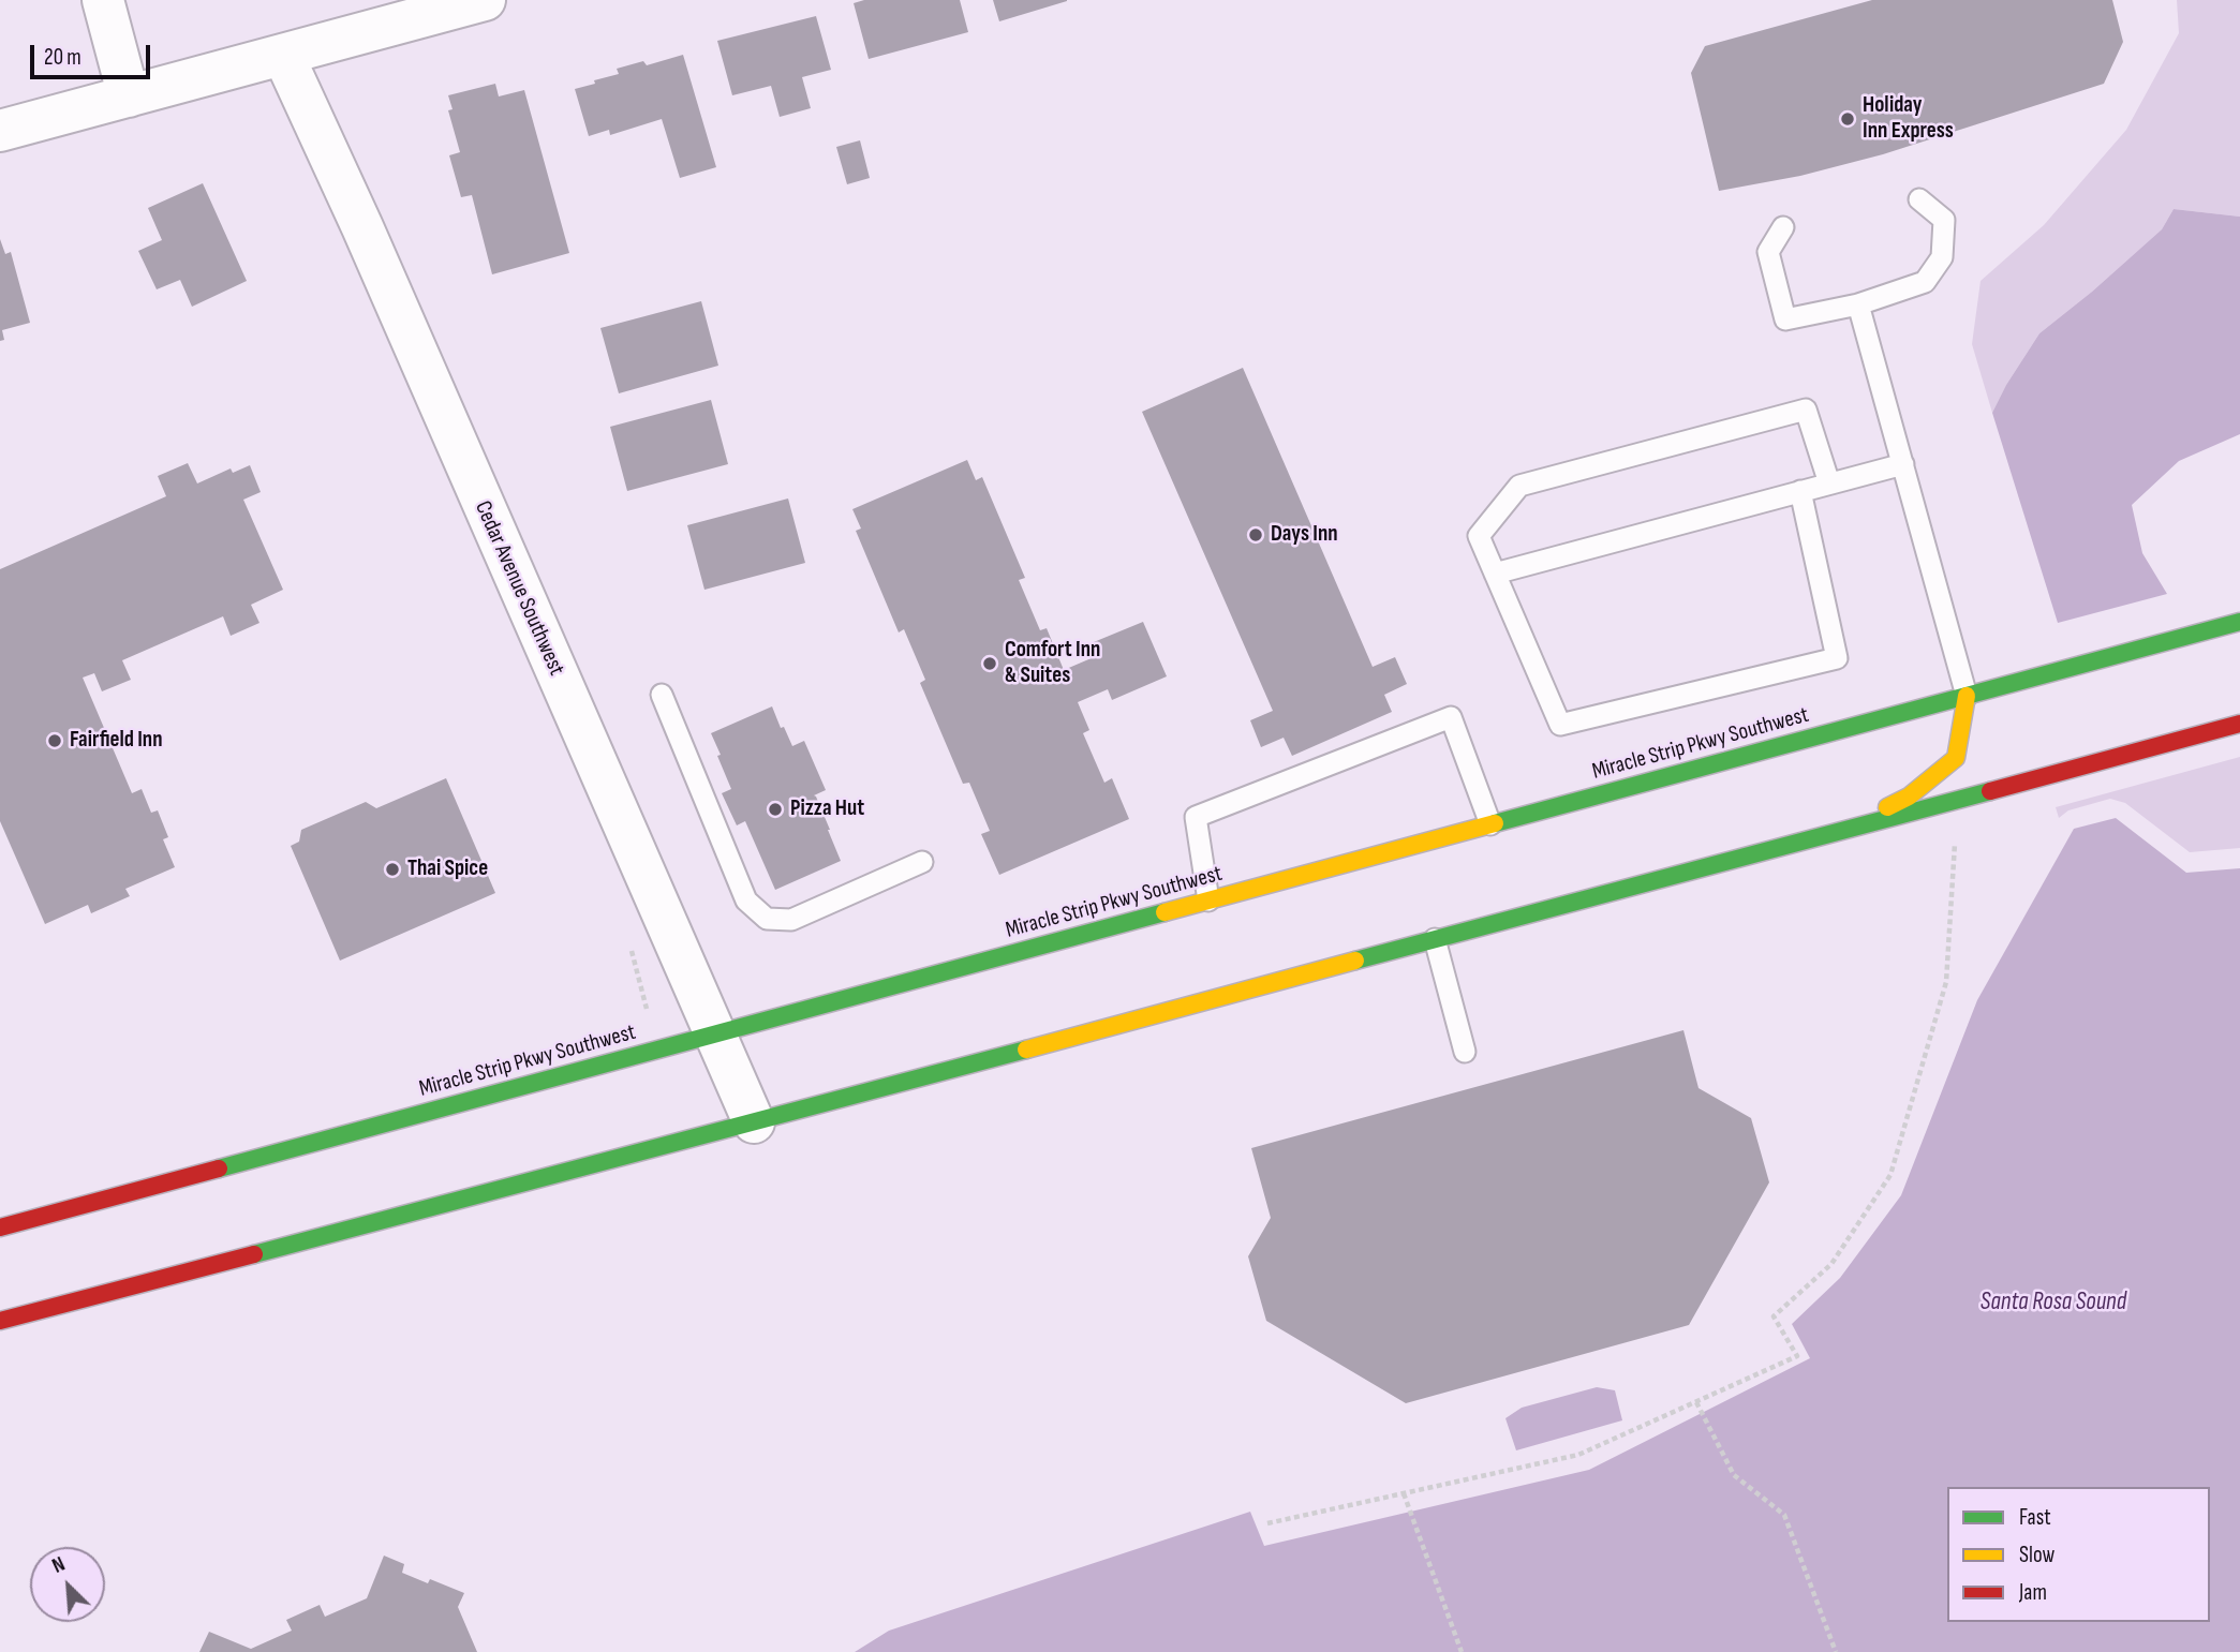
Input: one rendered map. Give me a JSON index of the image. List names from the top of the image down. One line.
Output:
{"streets":{"highway":["Miracle Strip Pkwy Southwest"],"street":["Cedar Avenue Southwest"]},"crossings":[["Cedar Avenue Southwest","Miracle Strip Pkwy Southwest"]],"water":["Santa Rosa Sound"],"places":["Holiday Inn Express","Days Inn","Comfort Inn & Suites","Fairfield Inn","Pizza Hut","Thai Spice"],"legend":["Fast","Slow","Jam"],"scale_bar":"20 m","north":"top left"}
